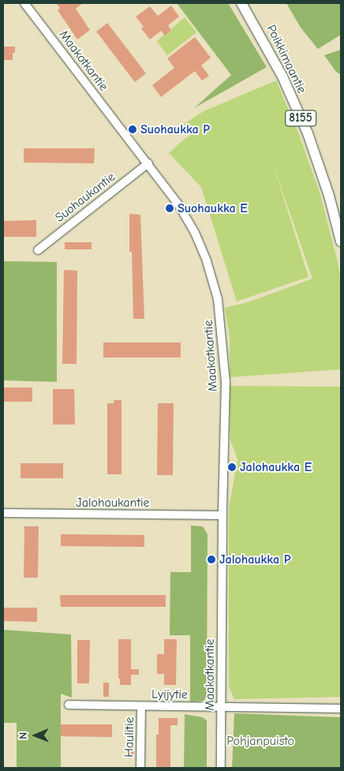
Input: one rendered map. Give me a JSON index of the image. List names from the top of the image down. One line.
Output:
{"streets":{"main road":["Poikkimaantie","8155"],"street":["Maakotkantie","Suohaukantie","Jalohaukantie","Lyijytie","Haulitie"]},"crossings":[["Maakotkantie","Suohaukantie"],["Maakotkantie","Jalohaukantie"],["Maakotkantie","Lyijytie"],["Lyijytie","Haulitie"]],"parks":["Pohjanpuisto"],"places":["Suohaukka P","Suohaukka E","Jalohaukka E","Jalohaukka P"],"north":"left"}
